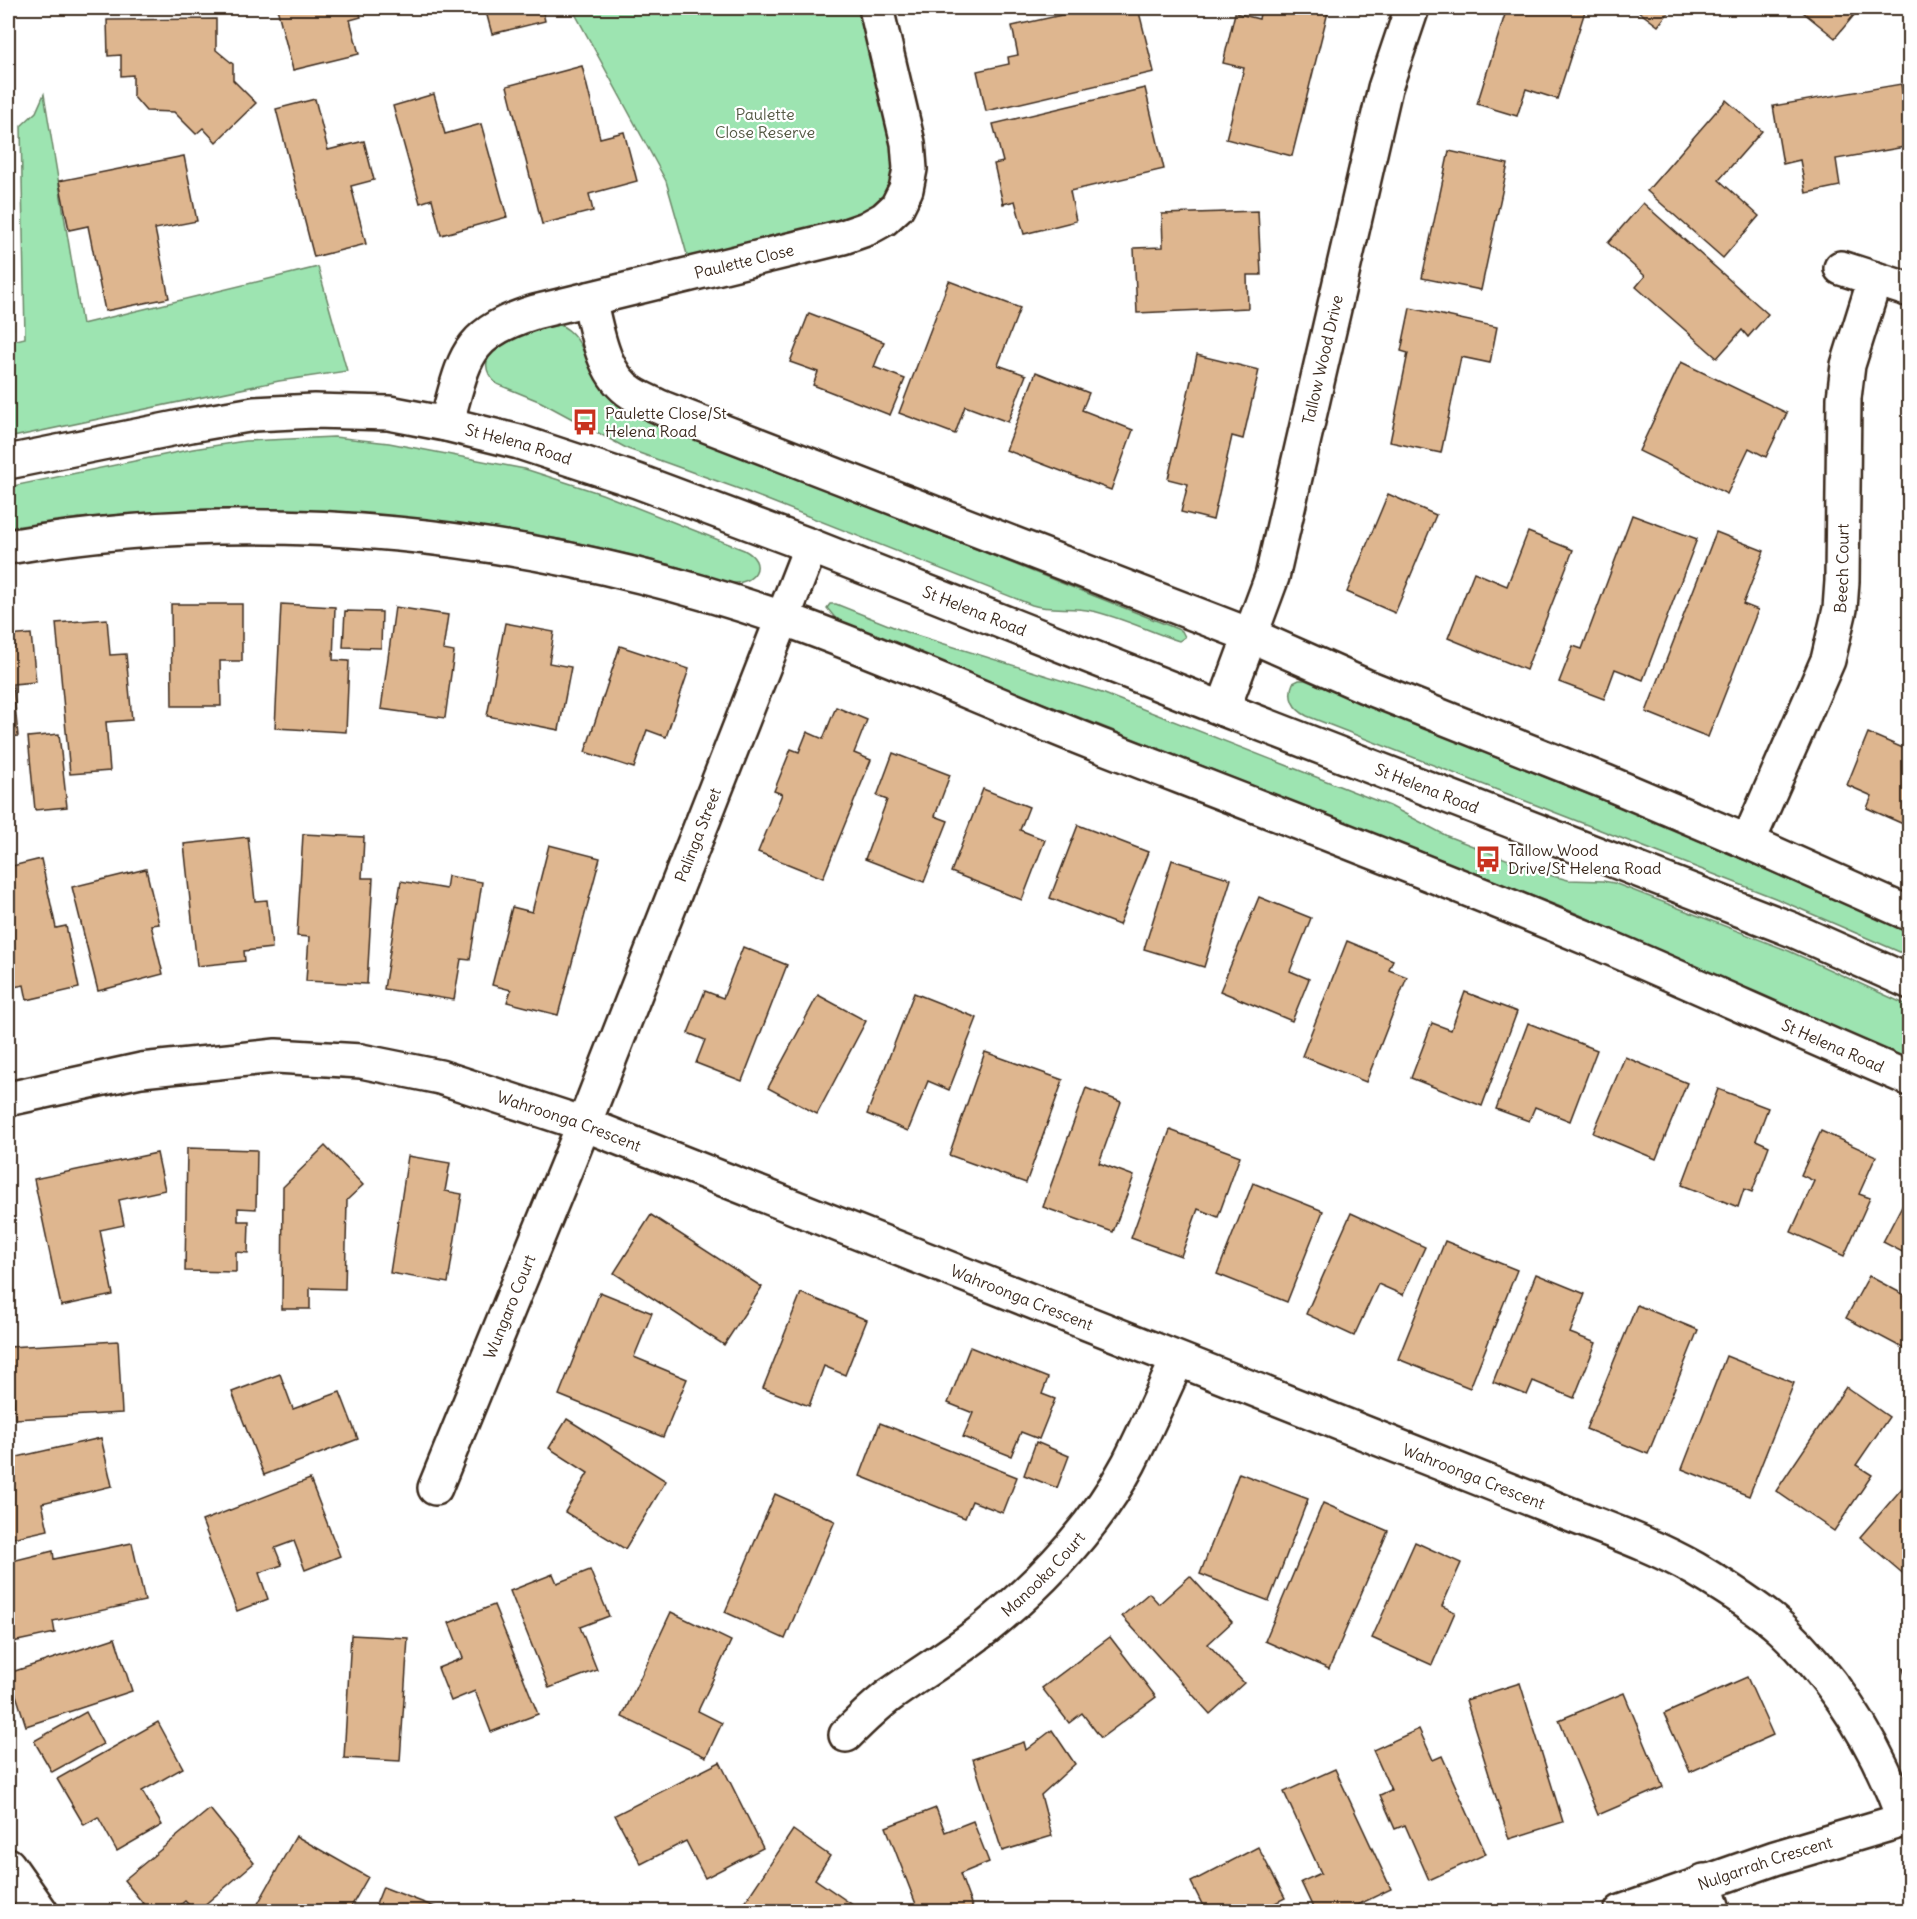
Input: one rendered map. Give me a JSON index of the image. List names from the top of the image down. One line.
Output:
{"streets":{"street":["Paulette Close","Tallow Wood Drive","St Helena Road","Beech Court","Palinga Street","Wahroonga Crescent","Wungaro Court","Manooka Court","Nulgarrah Crescent"]},"crossings":[["Paulette Close","St Helena Road"],["Tallow Wood Drive","St Helena Road"],["St Helena Road","Palinga Street"],["Palinga Street","Wahroonga Crescent"],["Palinga Street","Wungaro Court"],["Wahroonga Crescent","Wungaro Court"],["Wahroonga Crescent","Manooka Court"],["Wahroonga Crescent","Nulgarrah Crescent"]],"parks":["Paulette Close Reserve"],"places":{"bus stop":["Paulette Close/St Helena Road","Tallow Wood Drive/St Helena Road"]}}
